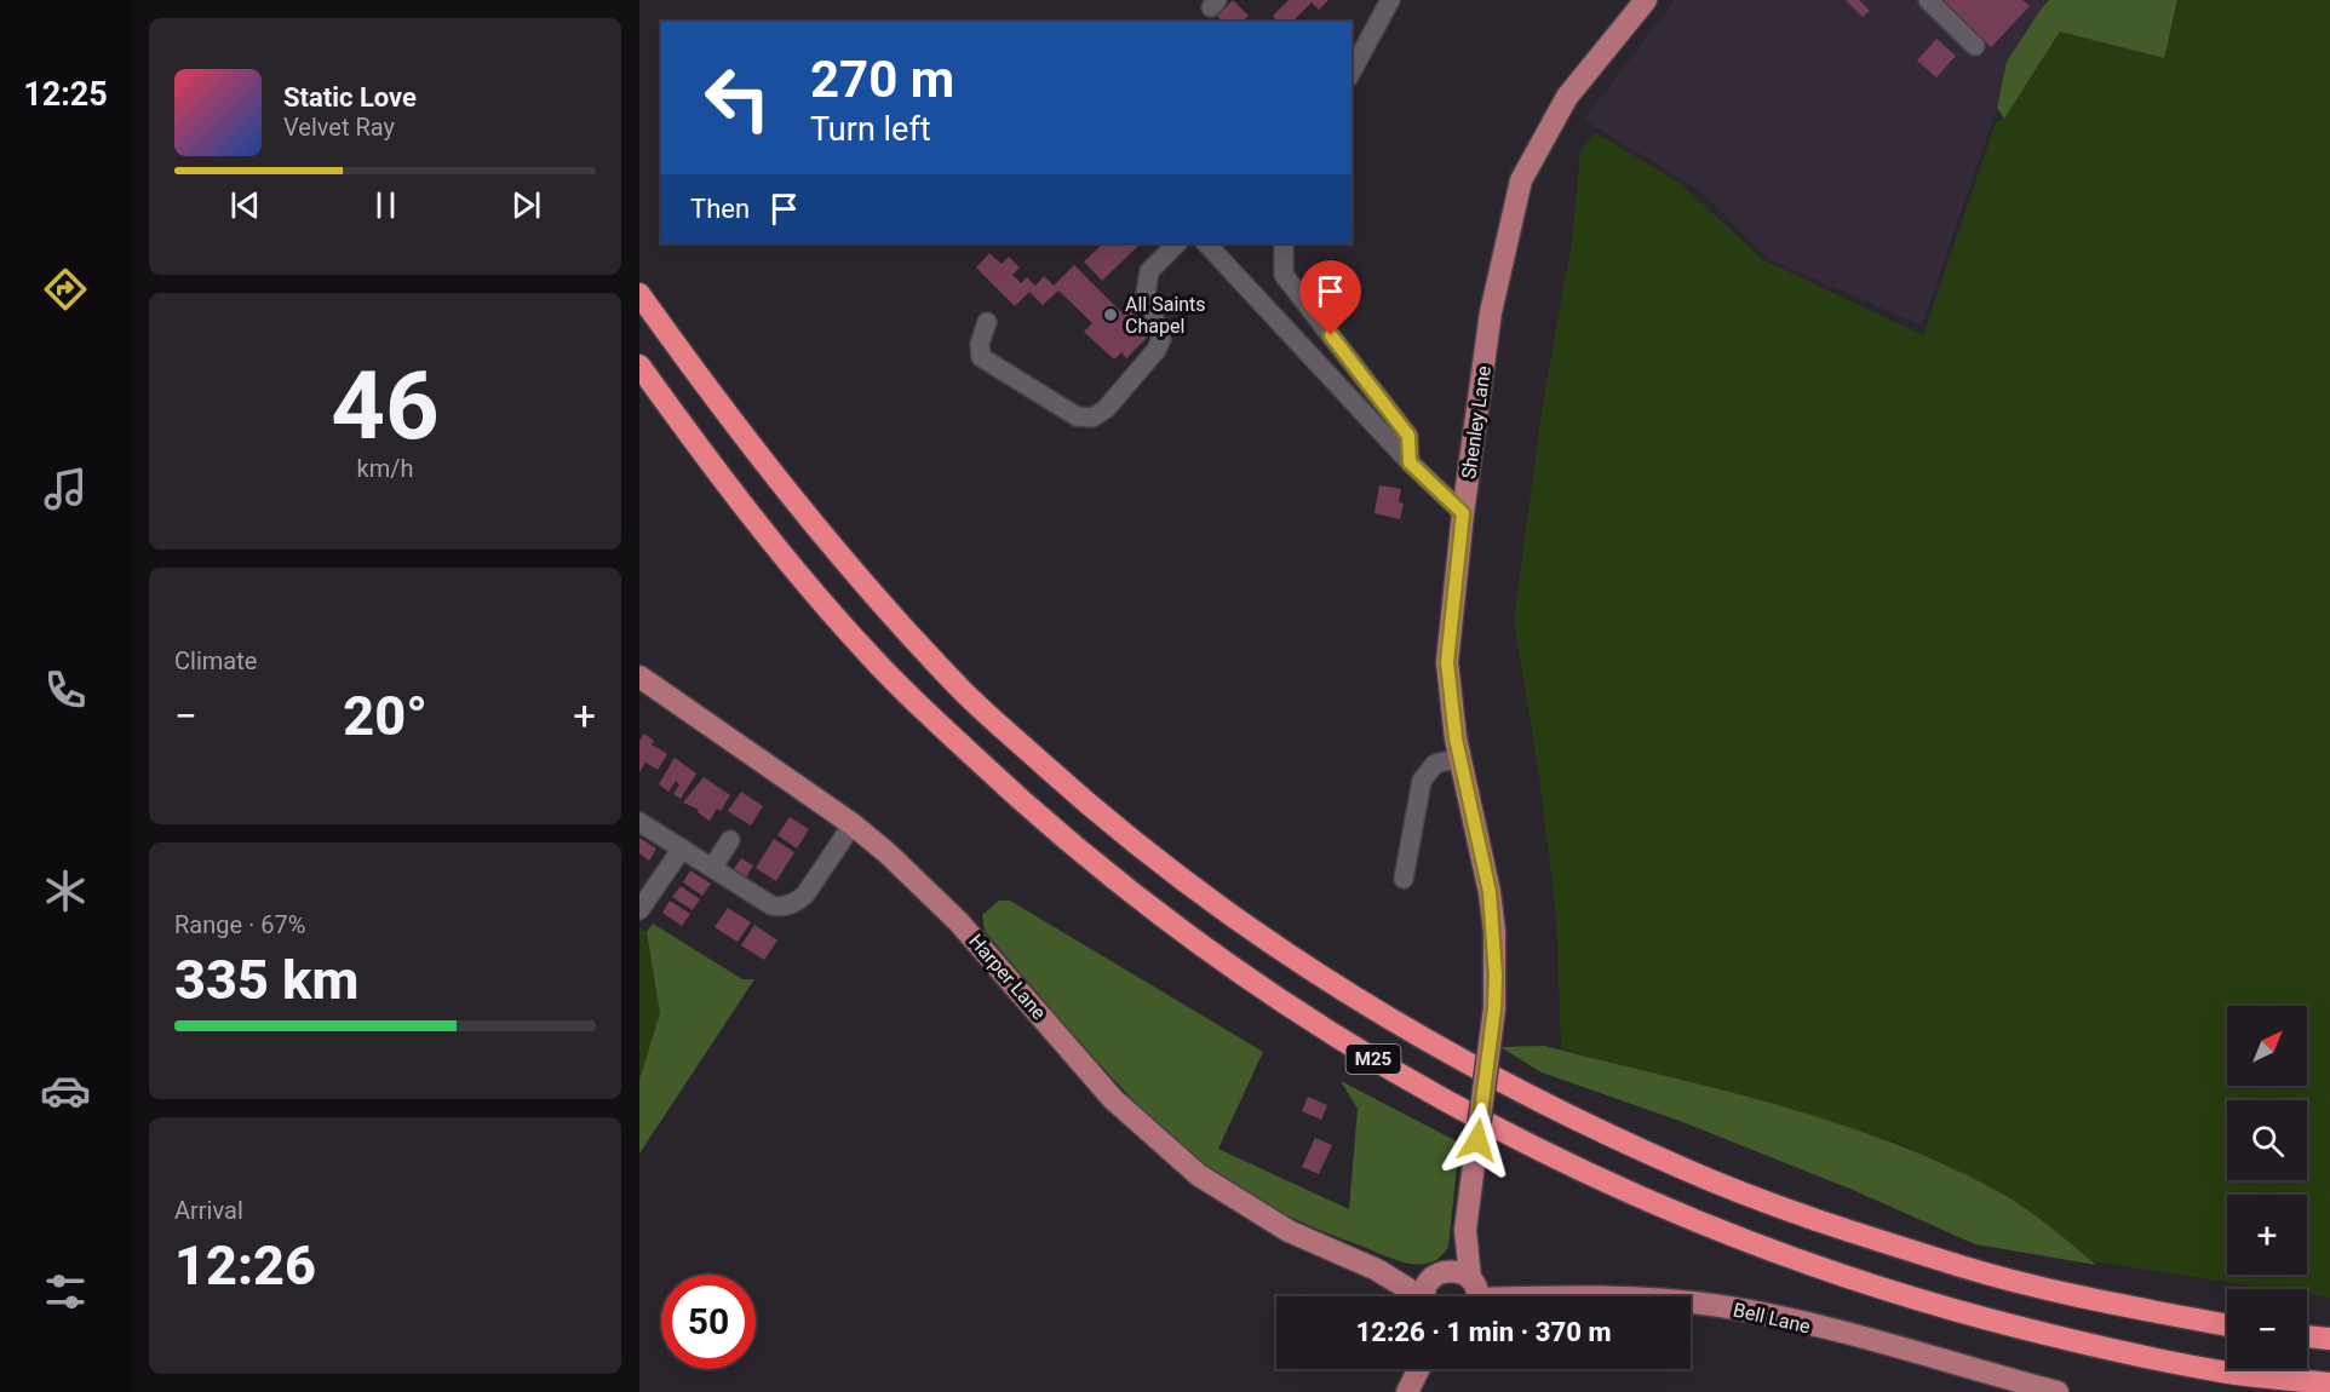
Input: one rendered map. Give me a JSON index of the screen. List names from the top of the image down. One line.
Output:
{"streets":{"highway":["M25"],"main road":["Shenley Lane","Harper Lane","Bell Lane"]},"crossings":[["Shenley Lane","Harper Lane"]],"places":["All Saints Chapel"],"north":"top right","page":{"tabs":"12:25","turn":["270 m","Turn left"],"song":["Static Love","Velvet Ray"],"then":"Then","tile":[["46","km/h"],"Climate",["Range · 67%","335 km"],["Arrival","12:26"]],"heat":["−","20°","+"],"map_buttons":["+","−"],"limit":"50","trip":"12:26 · 1 min · 370 m"}}
